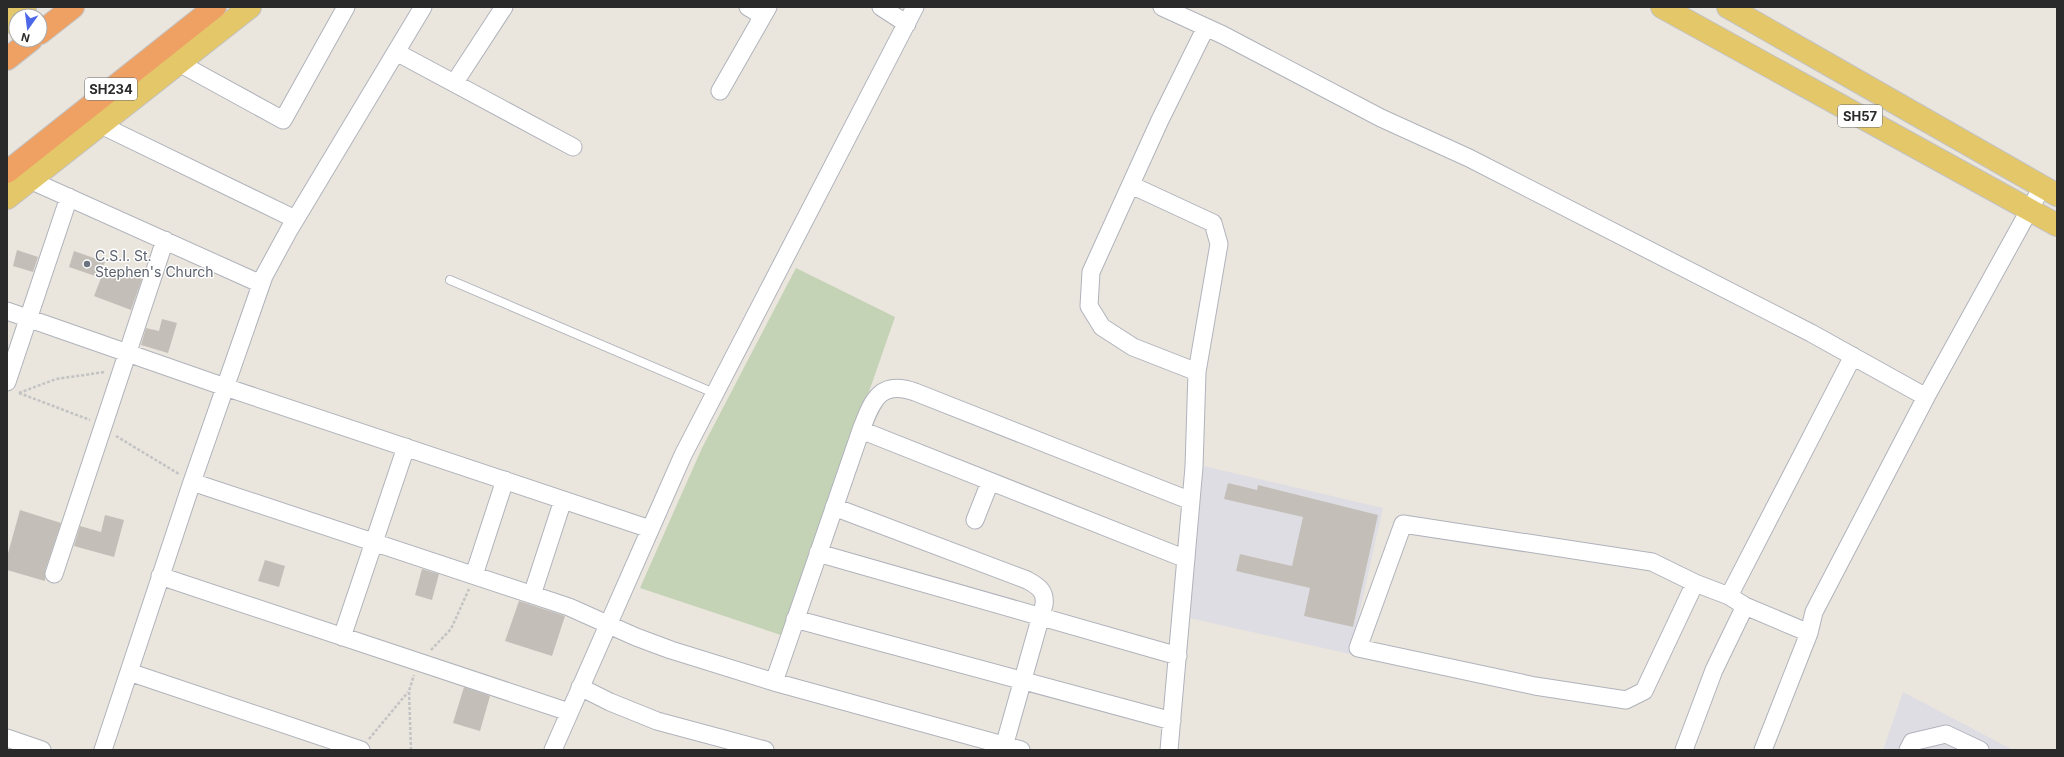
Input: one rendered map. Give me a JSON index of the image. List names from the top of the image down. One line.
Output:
{"streets":{"highway":["SH234"],"main road":["SH57"]},"places":["C.S.I. St. Stephen's Church"],"north":"bottom"}
